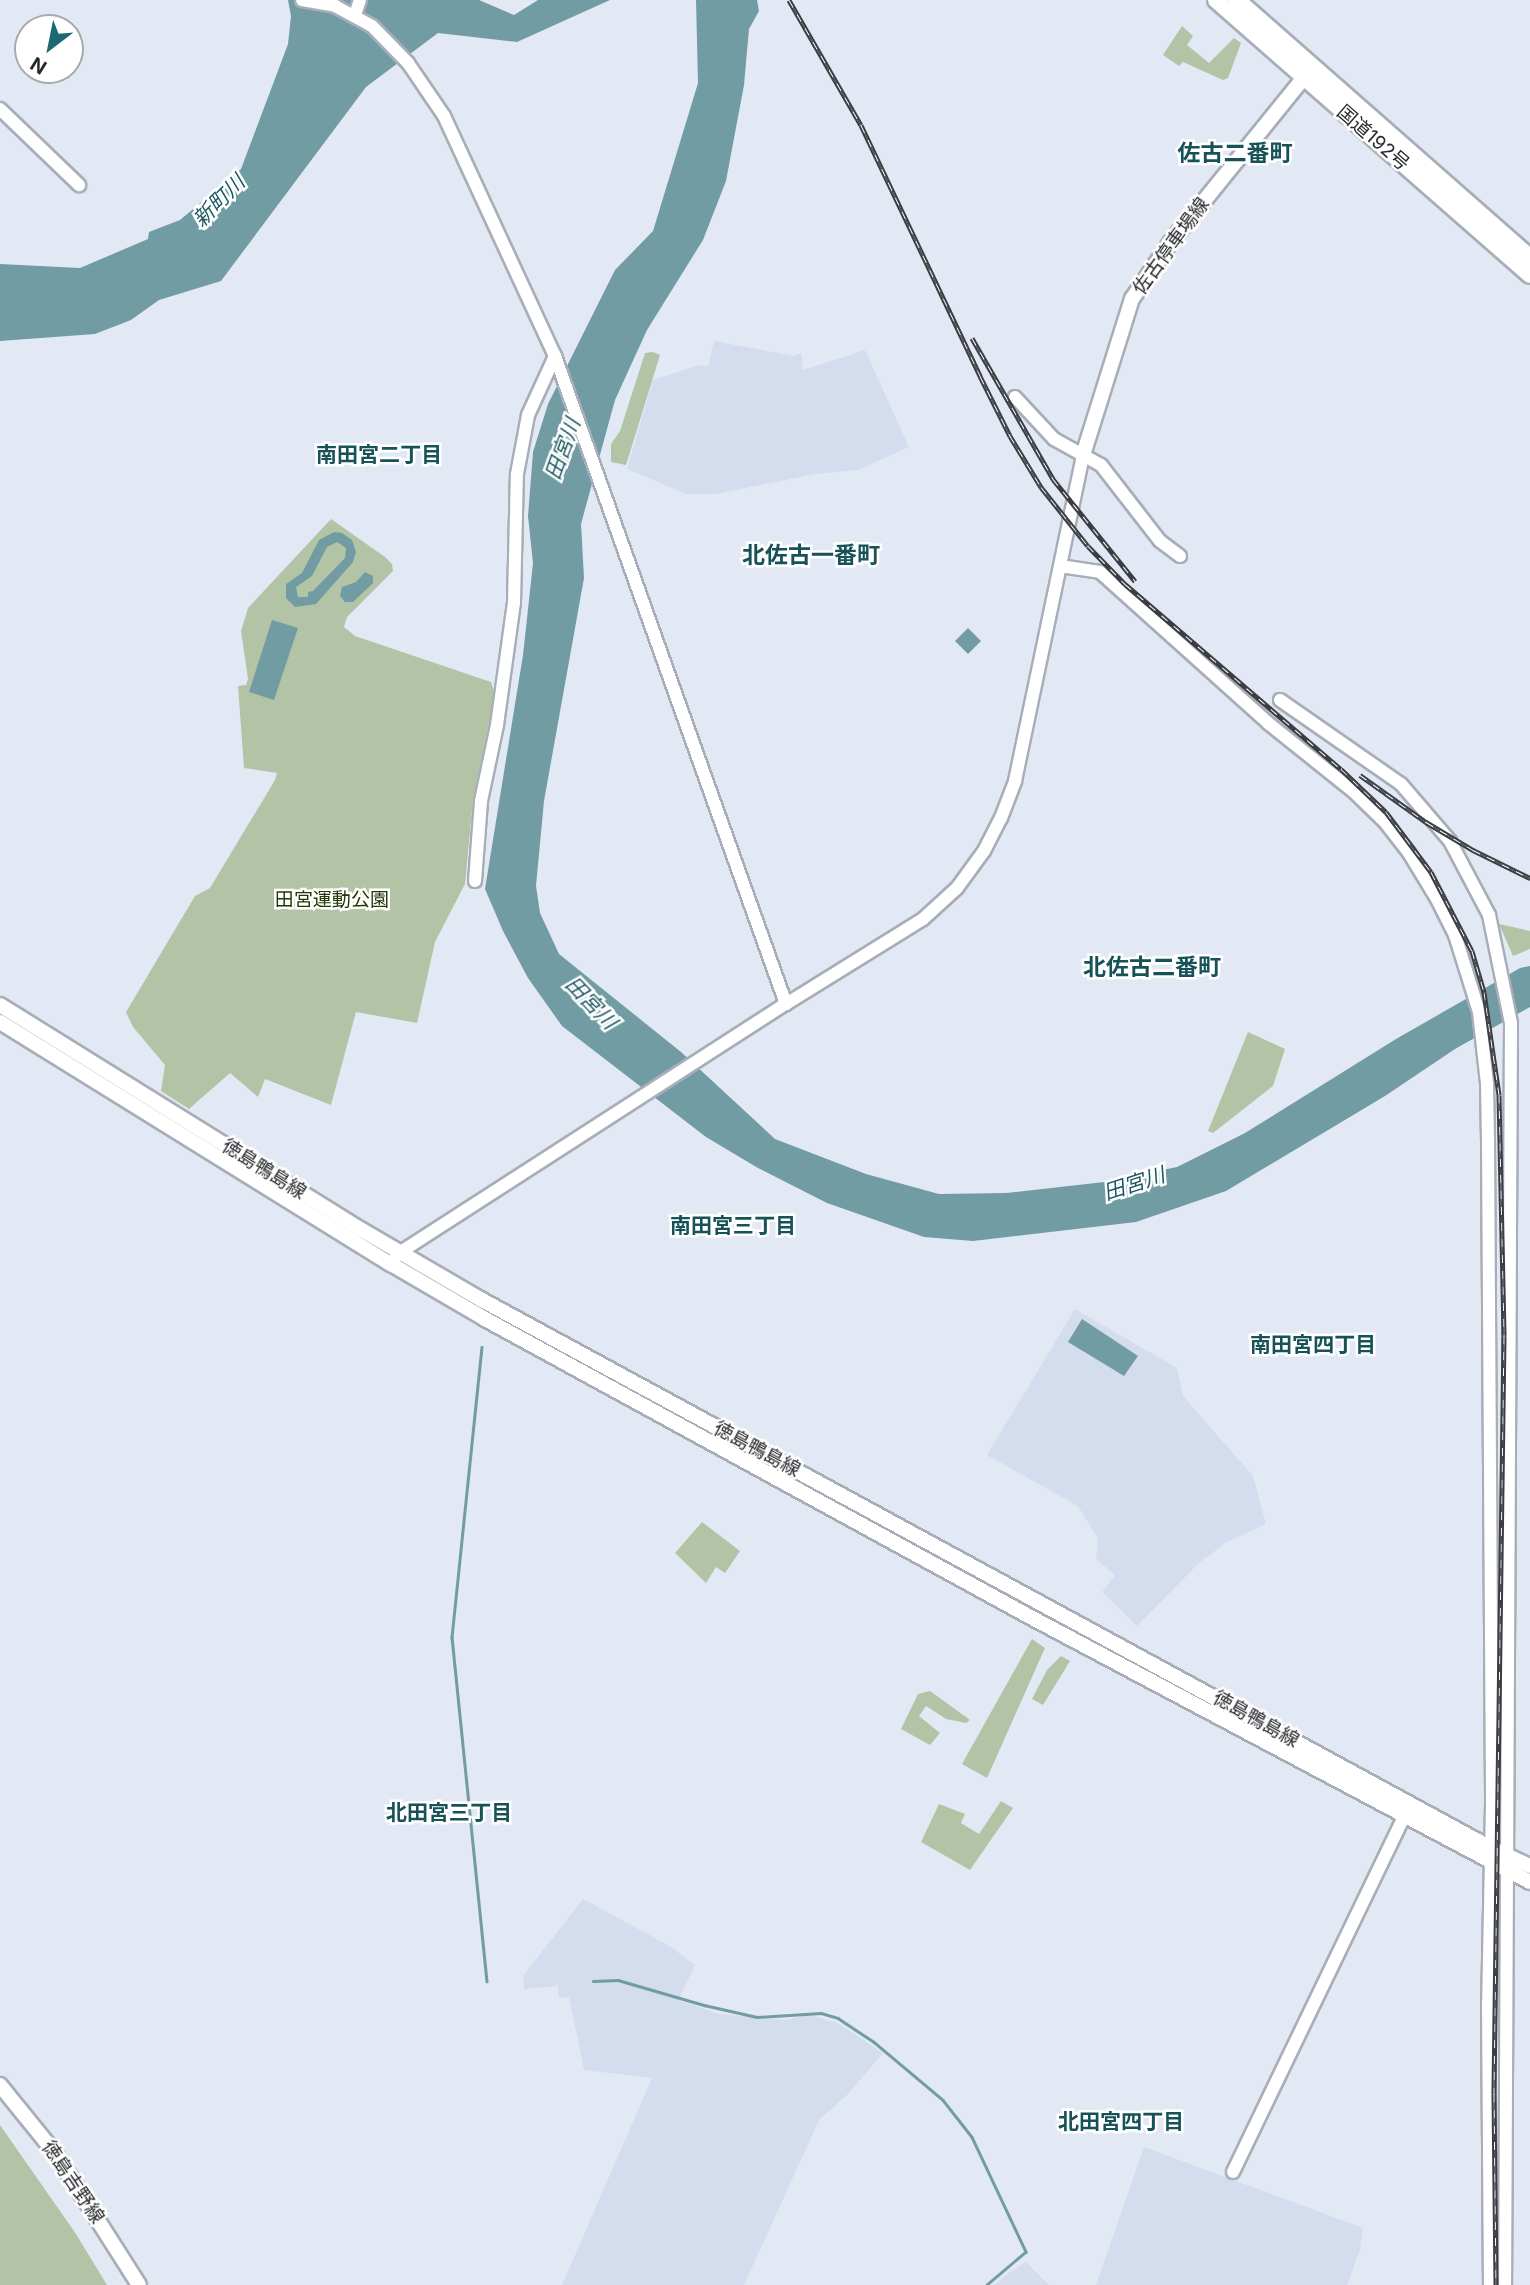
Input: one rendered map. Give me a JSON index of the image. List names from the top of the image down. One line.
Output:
{"streets":{"highway":["国道192号"],"main road":["佐古停車場線","徳島鴨島線","徳島吉野線"]},"crossings":[["国道192号","佐古停車場線"]],"districts":["佐古二番町","南田宮二丁目","北佐古一番町","北佐古二番町","南田宮三丁目","南田宮四丁目","北田宮三丁目","北田宮四丁目"],"water":["新町川","田宮川"],"parks":["田宮運動公園"],"north":"bottom left"}
